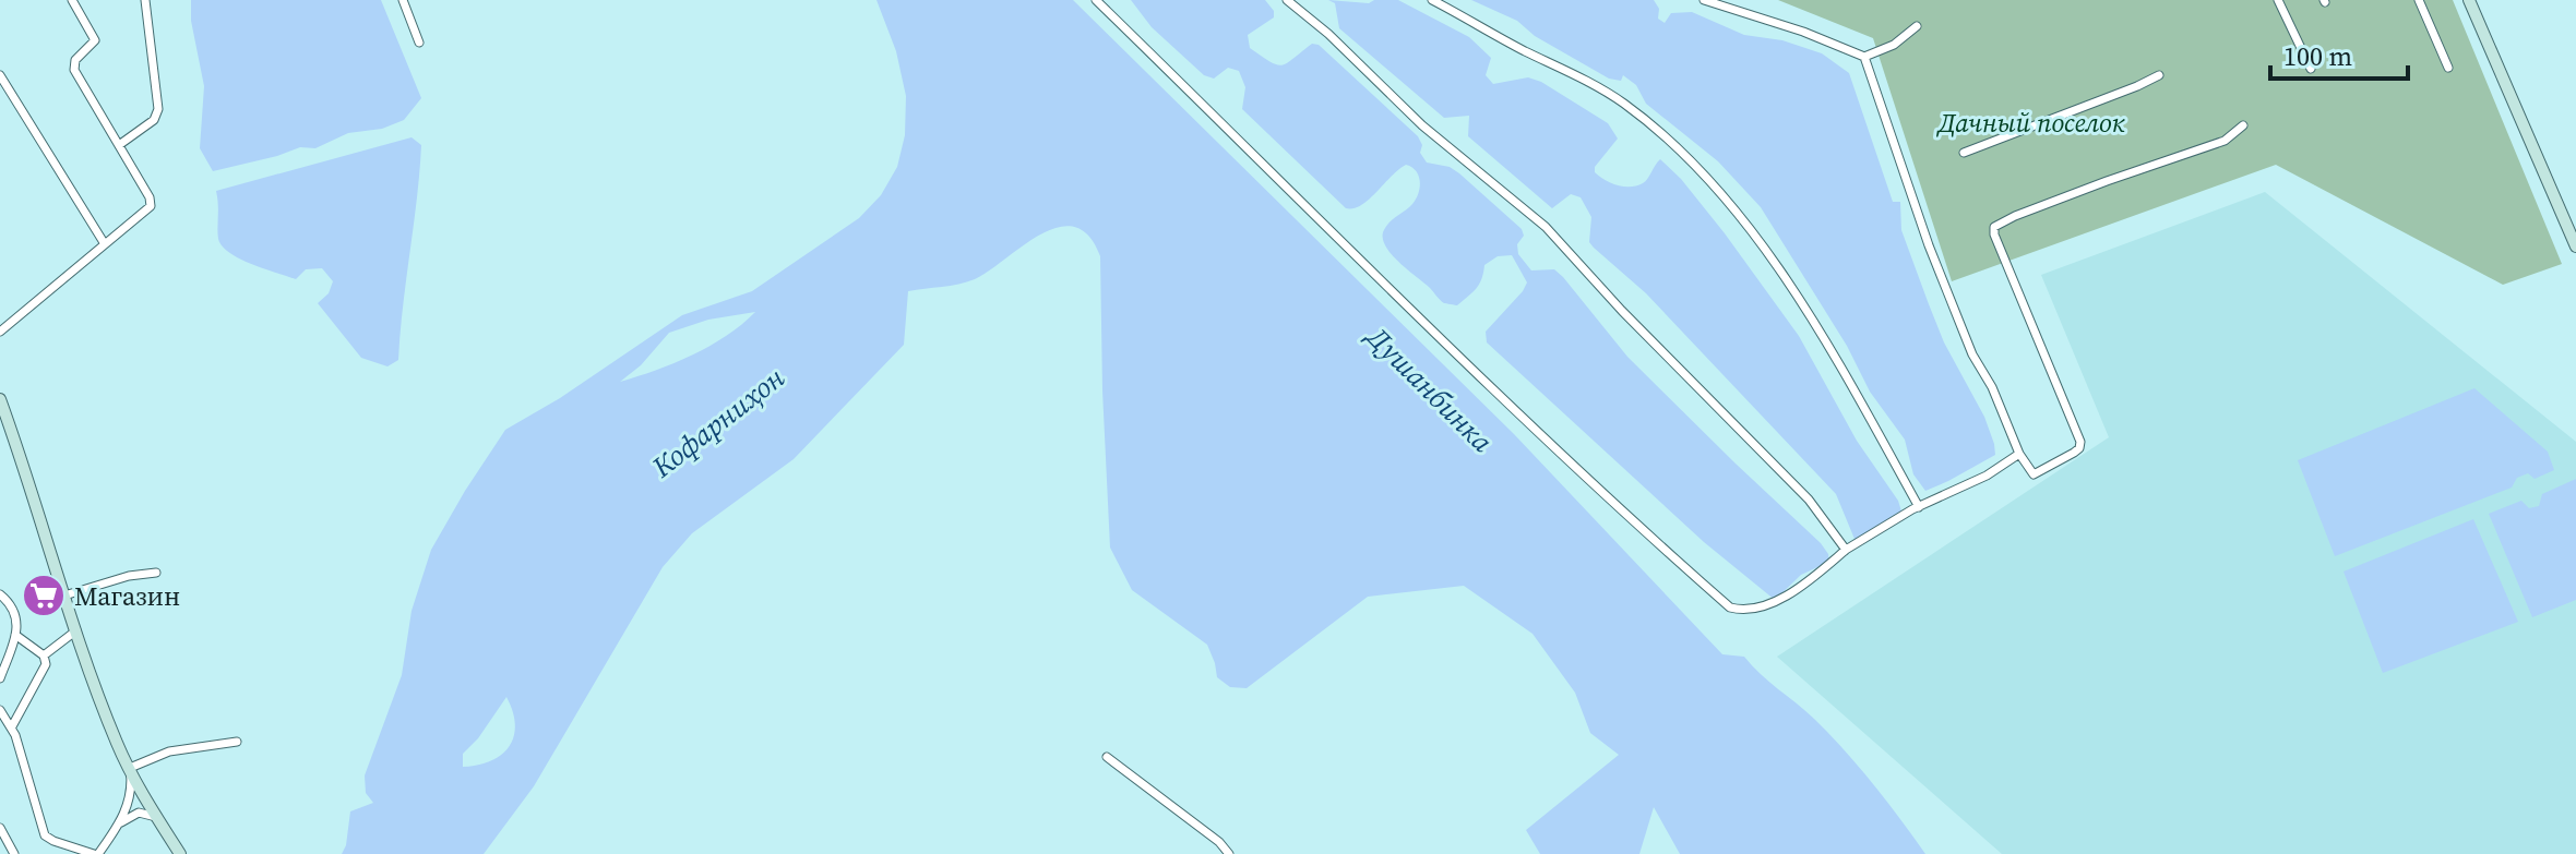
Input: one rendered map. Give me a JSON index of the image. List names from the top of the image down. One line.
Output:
{"water":["Душанбинка","Кофарниҳон"],"parks":["Дачный поселок"],"places":{"supermarket":["Магазин"]},"scale_bar":"100 m"}
